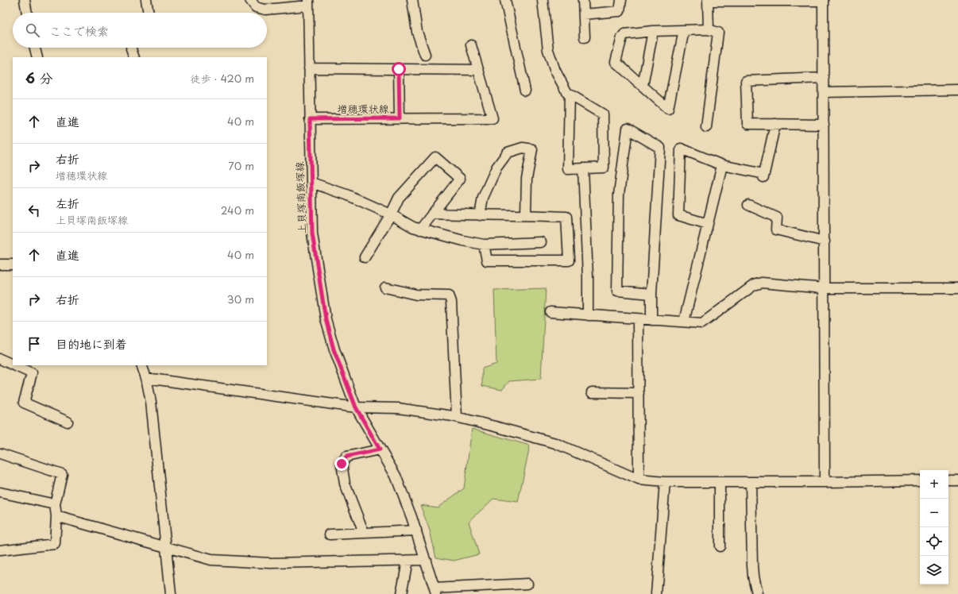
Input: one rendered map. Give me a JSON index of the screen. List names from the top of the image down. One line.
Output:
{"streets":{"street":["増穂環状線","上貝塚南飯塚線"]},"crossings":[["増穂環状線","上貝塚南飯塚線"]],"page":{"search":"ここで検索","heading":["6 分","徒歩 · 420 m"],"list":[["直進","40 m"],["右折","増穂環状線","70 m"],["左折","上貝塚南飯塚線","240 m"],["直進","40 m"],["右折","30 m"],"目的地に到着"],"map_buttons":["+","−"]}}
